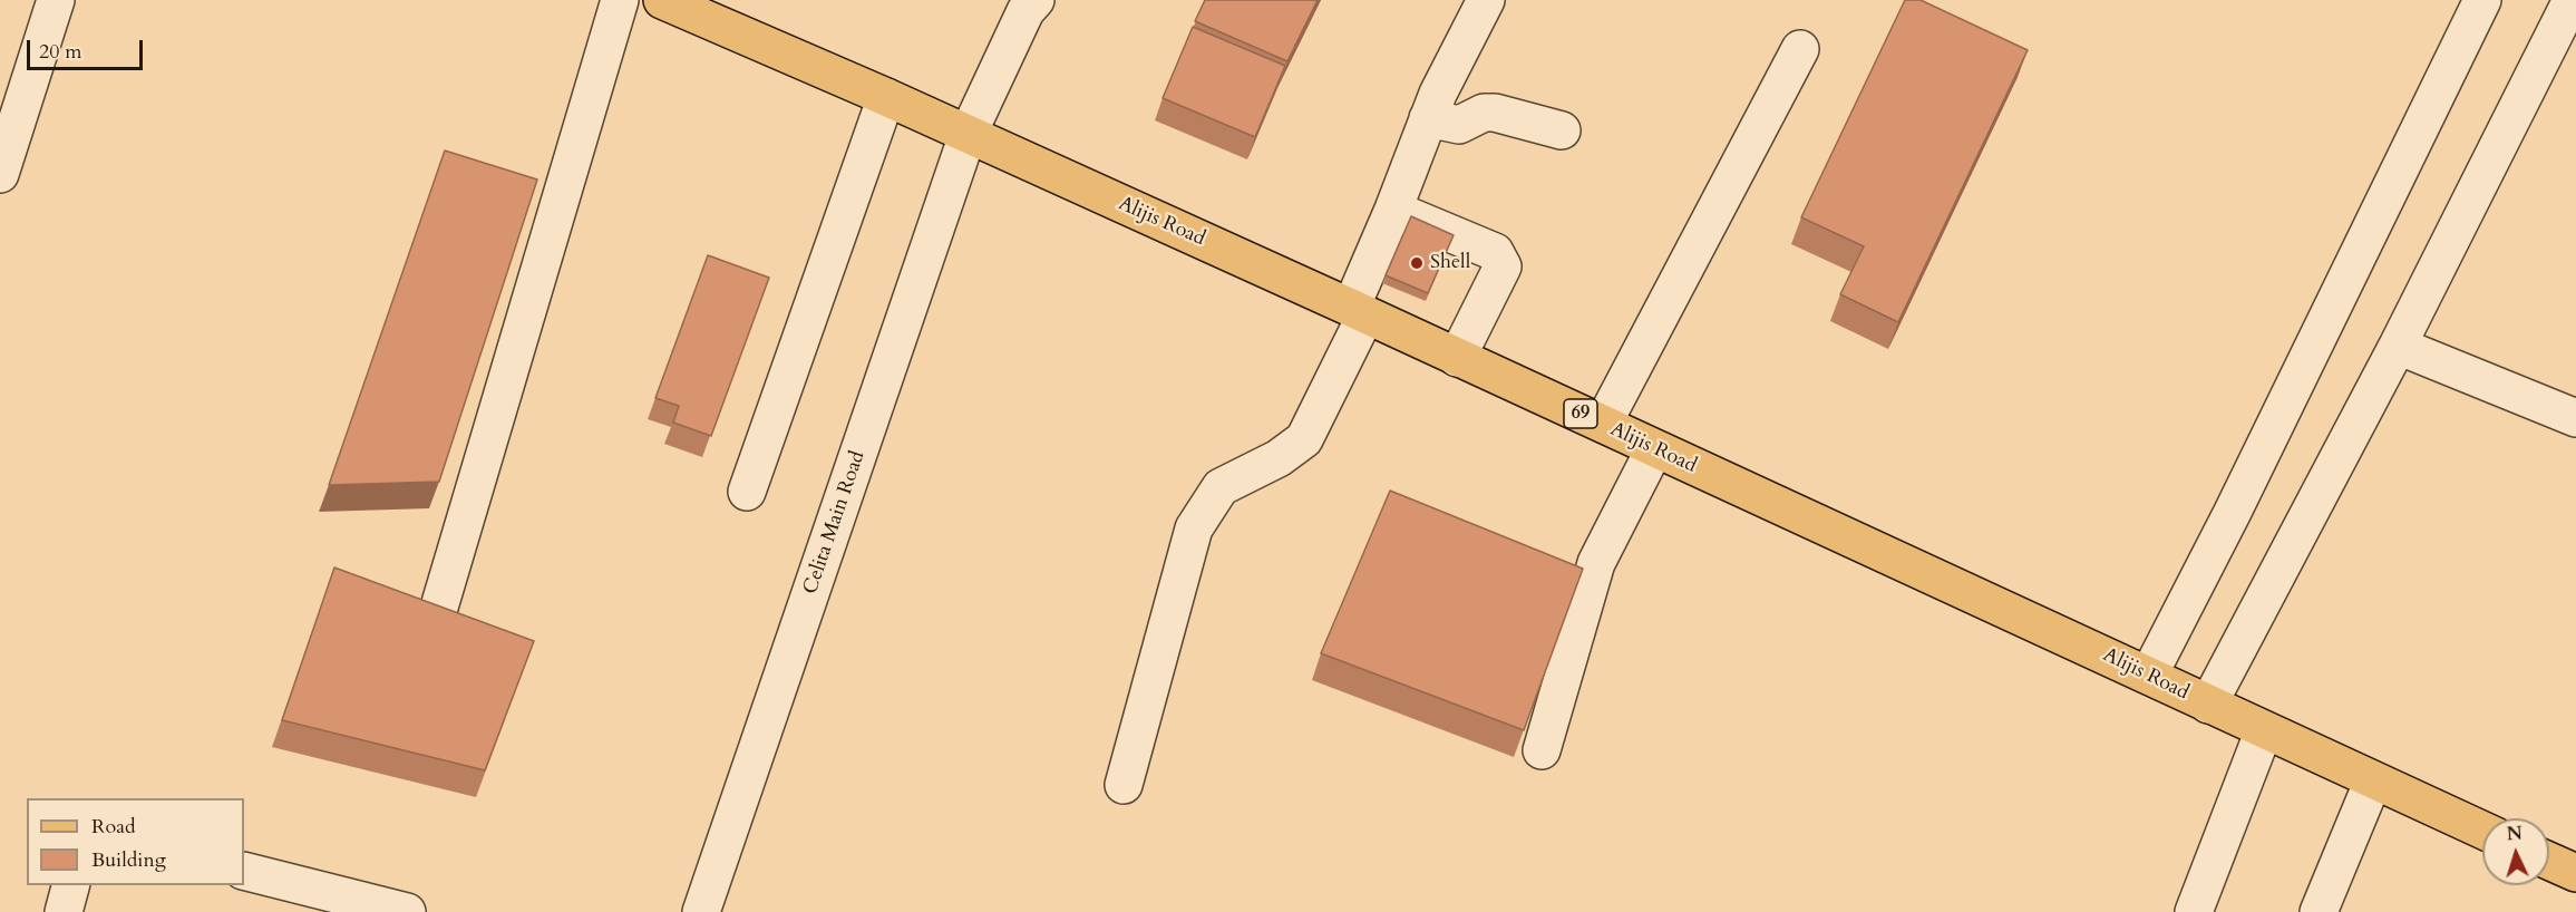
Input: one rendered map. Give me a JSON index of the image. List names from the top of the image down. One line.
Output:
{"streets":{"main road":["Alijis Road","69"],"street":["Celita Main Road"]},"crossings":[["Alijis Road","Celita Main Road"]],"places":["Shell"],"legend":["Road","Building"],"scale_bar":"20 m","north":"top"}
